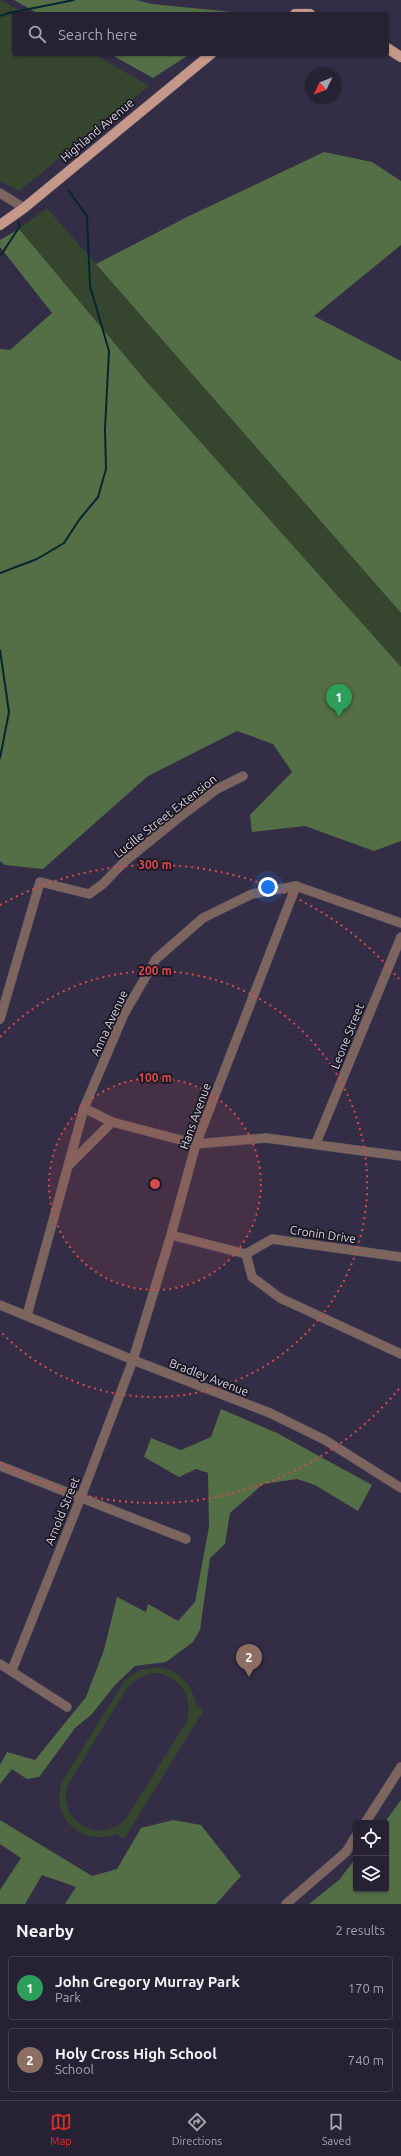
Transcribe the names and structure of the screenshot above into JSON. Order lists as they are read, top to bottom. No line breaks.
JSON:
{"streets":{"main road":["Highland Avenue"],"street":["Lucille Street Extension","Anna Avenue","Leone Street","Hans Avenue","Cronin Drive","Bradley Avenue","Arnold Street"]},"crossings":[["Anna Avenue","Hans Avenue"],["Anna Avenue","Bradley Avenue"],["Hans Avenue","Bradley Avenue"],["Hans Avenue","Arnold Street"],["Bradley Avenue","Arnold Street"]],"north":"bottom left","page":{"search":"Search here","pins":["1","2"],"heading":["Nearby","2 results"],"list":[{"mark":"1","name":"John Gregory Murray Park","note":"Park","value":"170 m"},{"mark":"2","name":"Holy Cross High School","note":"School","value":"740 m"}],"nav":["Map","Directions","Saved"]},"rings":["300 m","200 m","100 m"]}
